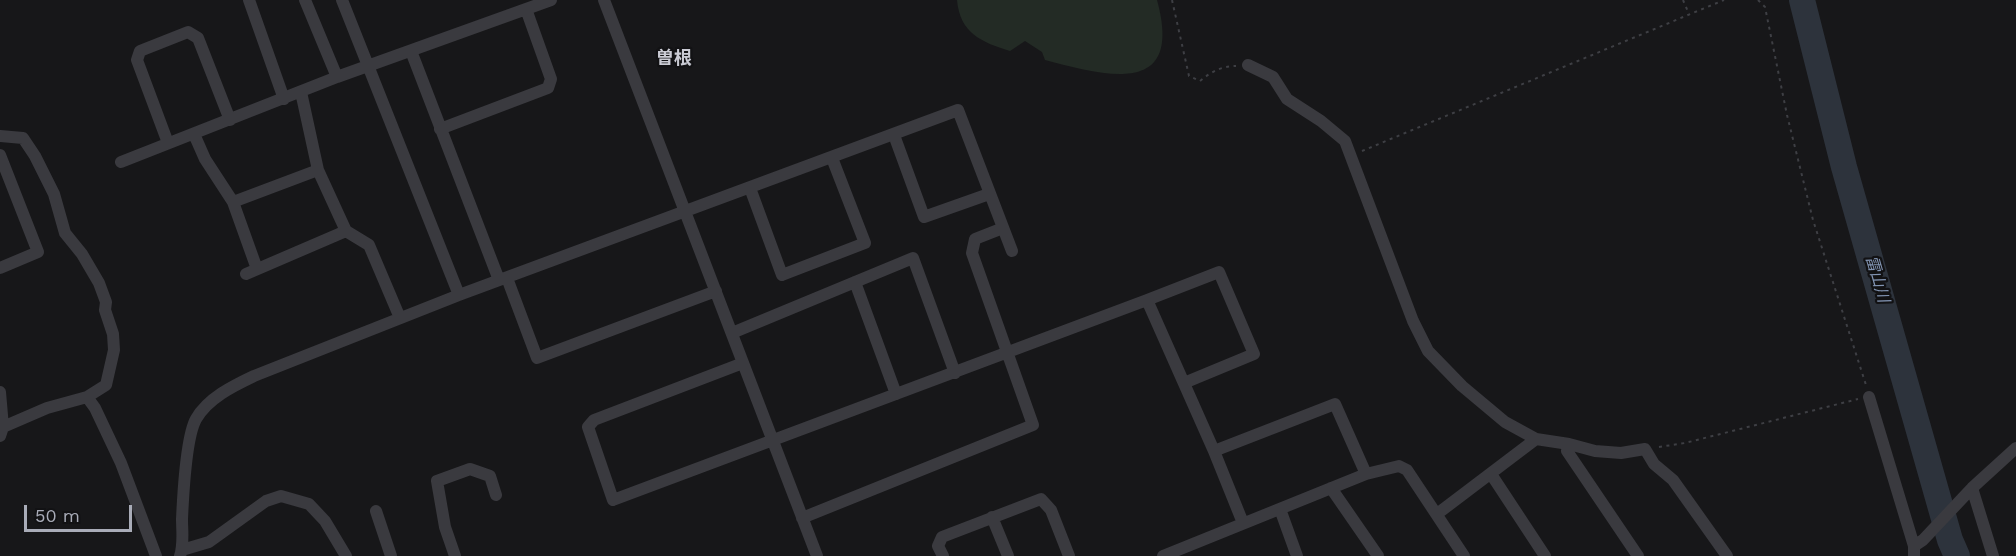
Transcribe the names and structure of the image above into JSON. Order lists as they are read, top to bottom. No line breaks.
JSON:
{"districts":["曽根"],"water":["雷山川"],"scale_bar":"50 m"}
